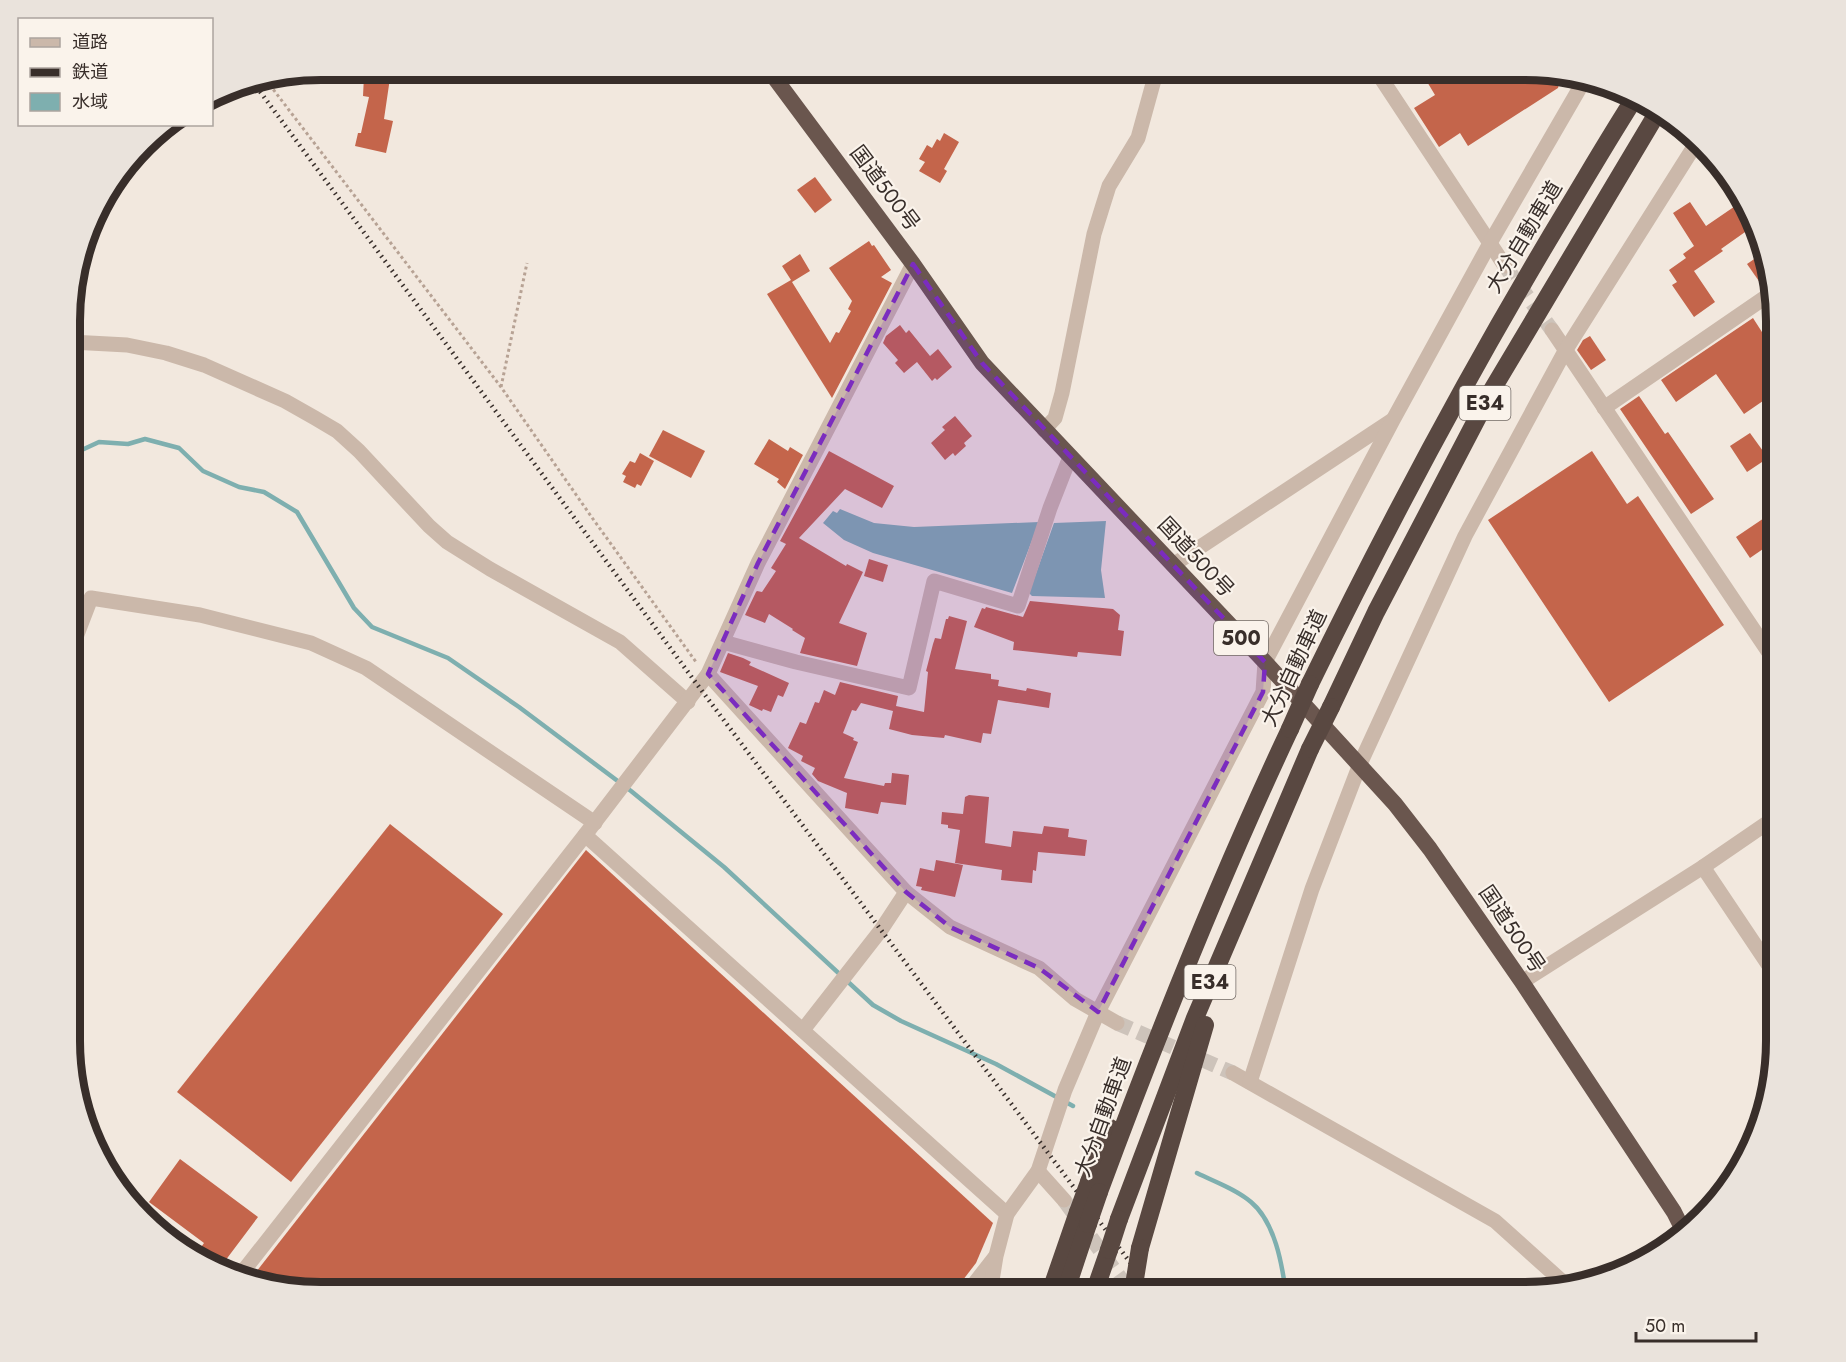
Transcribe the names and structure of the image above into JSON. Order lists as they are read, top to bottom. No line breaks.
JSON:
{"streets":{"highway":["国道500号","大分自動車道","E34","500"]},"legend":["道路","鉄道","水域"],"scale_bar":"50 m"}
